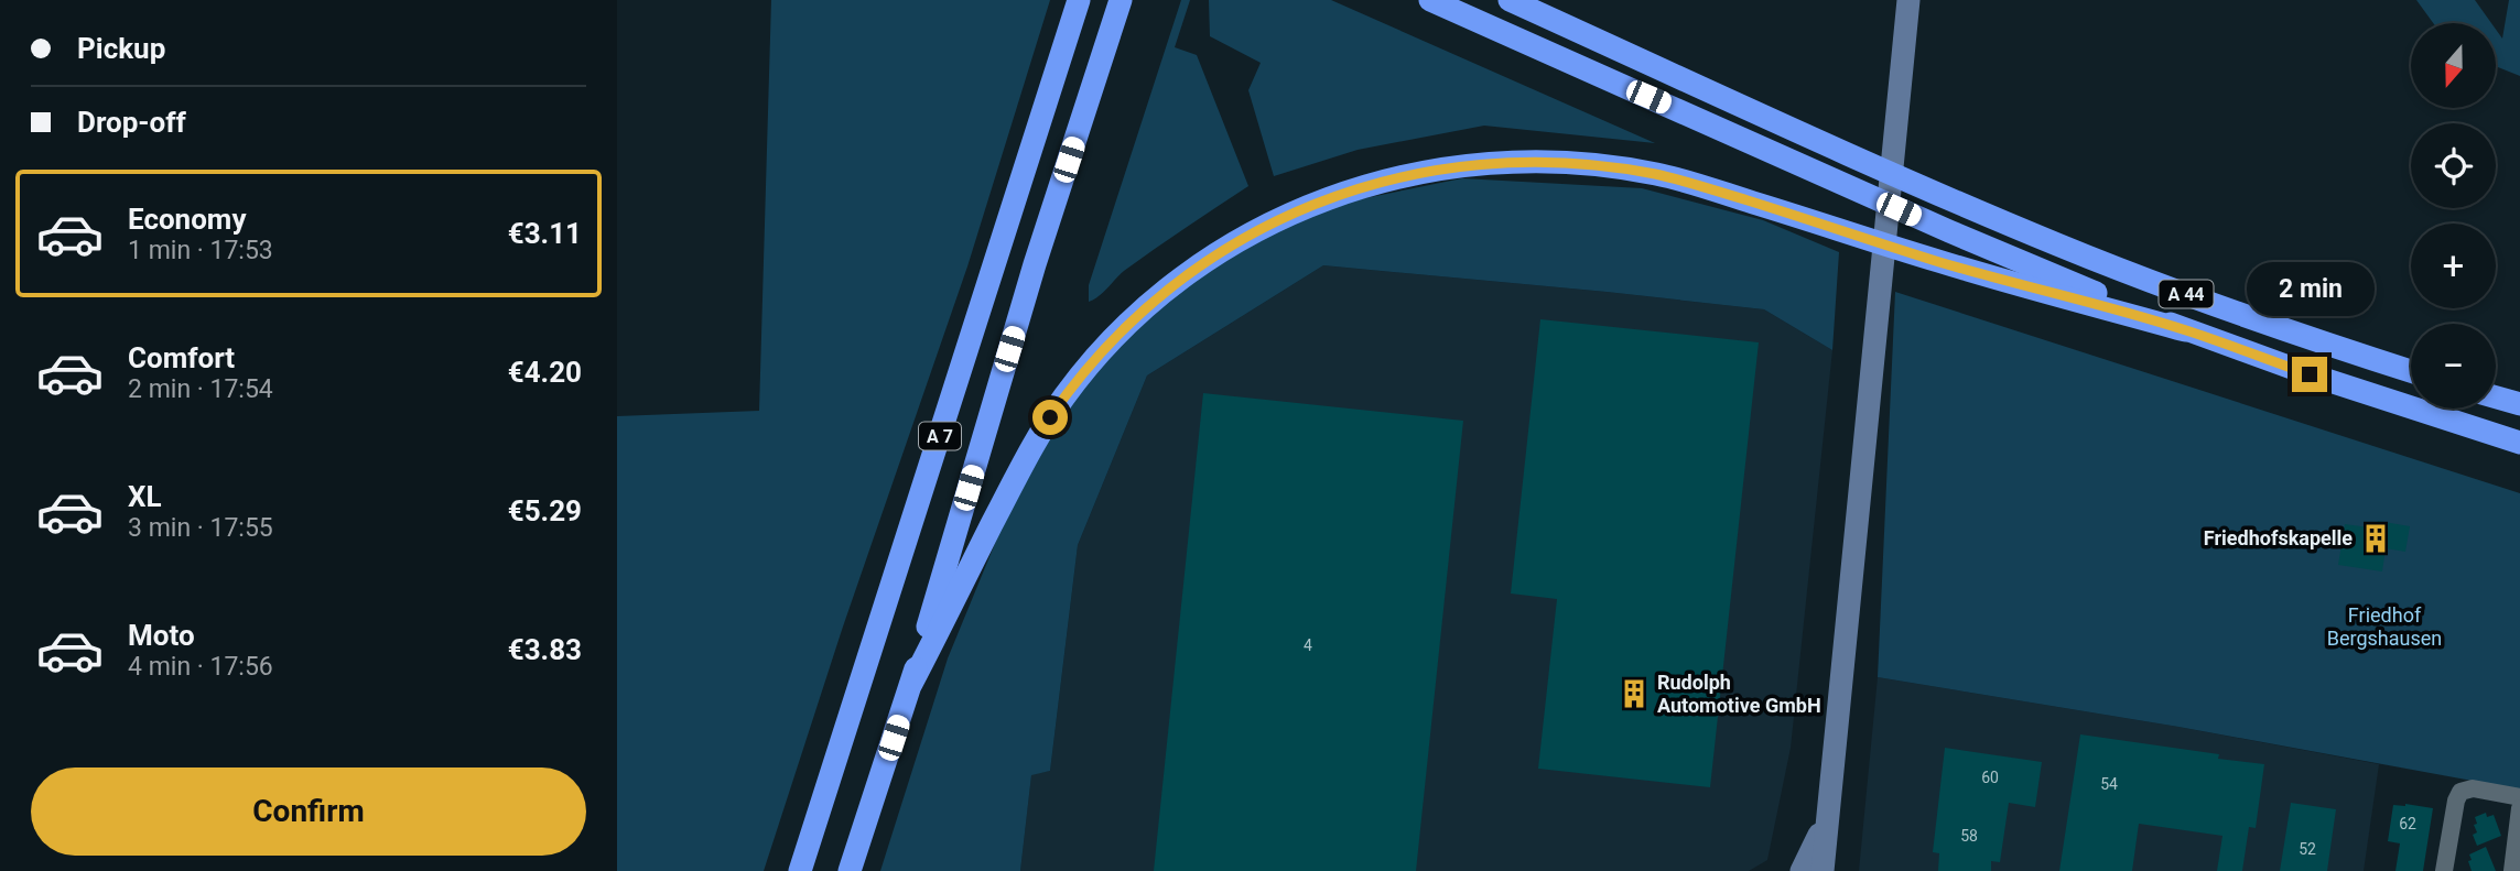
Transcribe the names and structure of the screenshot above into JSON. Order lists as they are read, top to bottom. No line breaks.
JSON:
{"streets":{"highway":["A 44","A 7"]},"parks":["Friedhof Bergshausen"],"places":{"building":["Friedhofskapelle","Rudolph Automotive GmbH"]},"house_numbers":["4","60","54","62","58","52"],"north":"bottom","page":{"banner":["Pickup","Drop-off"],"map_buttons":["+","−"],"list":[{"name":"Economy","note":"1 min · 17:53","value":"€3.11"},{"name":"Comfort","note":"2 min · 17:54","value":"€4.20"},{"name":"XL","note":"3 min · 17:55","value":"€5.29"},{"name":"Moto","note":"4 min · 17:56","value":"€3.83"}],"bubble":"2 min","buttons":"Confirm"}}
